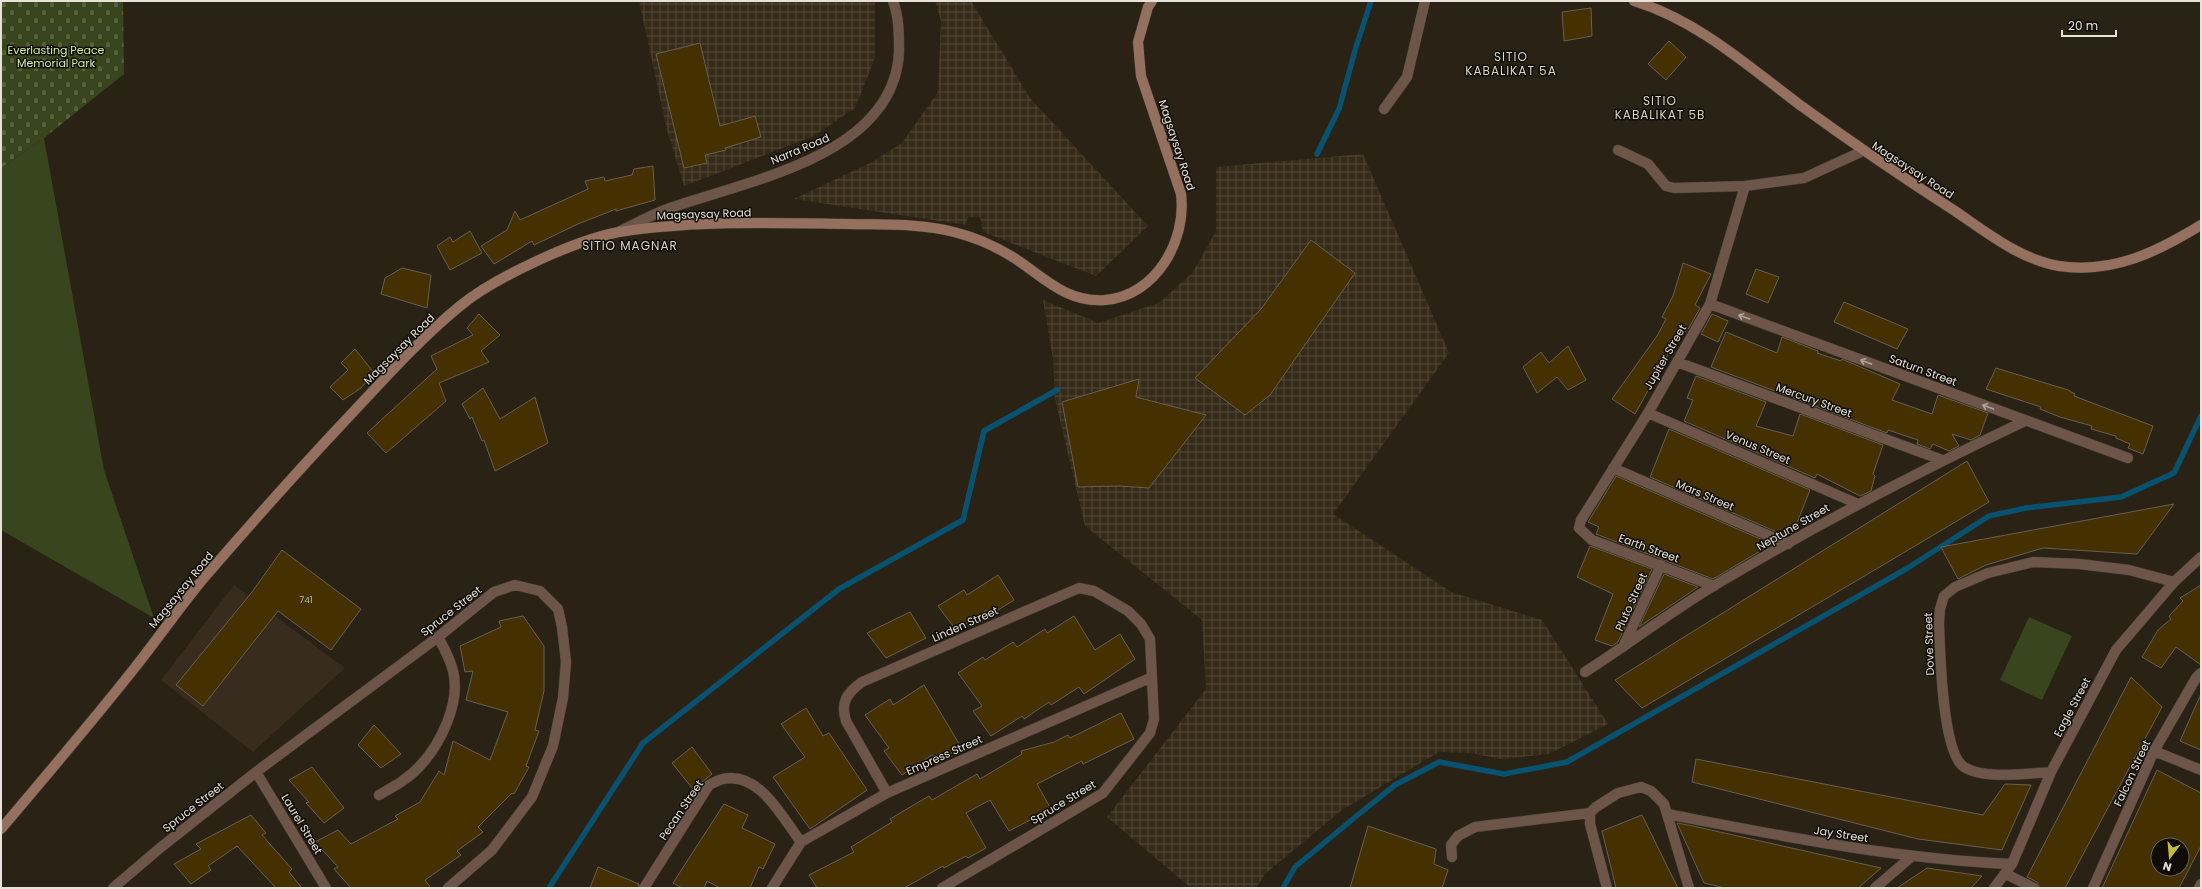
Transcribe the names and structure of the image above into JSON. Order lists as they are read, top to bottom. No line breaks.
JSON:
{"streets":{"main road":["Magsaysay Road"],"street":["Narra Road","Jupiter Street","Saturn Street","Mercury Street","Venus Street","Mars Street","Neptune Street","Earth Street","Pluto Street","Spruce Street","Linden Street","Dove Street","Eagle Street","Empress Street","Falcon Street","Pecan Street","Laurel Street","Jay Street"]},"crossings":[["Magsaysay Road","Narra Road"],["Jupiter Street","Saturn Street"],["Jupiter Street","Mercury Street"],["Jupiter Street","Venus Street"],["Jupiter Street","Mars Street"],["Jupiter Street","Earth Street"],["Saturn Street","Neptune Street"],["Mercury Street","Neptune Street"],["Venus Street","Neptune Street"],["Mars Street","Neptune Street"],["Neptune Street","Earth Street"],["Neptune Street","Pluto Street"],["Earth Street","Pluto Street"],["Spruce Street","Linden Street"],["Spruce Street","Empress Street"],["Spruce Street","Laurel Street"],["Linden Street","Empress Street"],["Dove Street","Eagle Street"],["Eagle Street","Jay Street"],["Empress Street","Pecan Street"]],"one_way":["Saturn Street"],"districts":["SITIO KABALIKAT 5A","SITIO KABALIKAT 5B","SITIO MAGNAR"],"parks":["Everlasting Peace Memorial Park"],"house_numbers":["741"],"scale_bar":"20 m","north":"bottom"}
